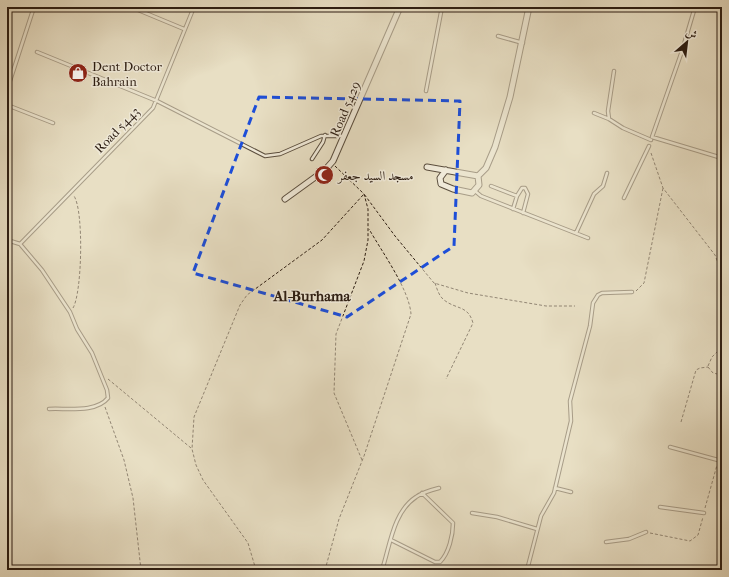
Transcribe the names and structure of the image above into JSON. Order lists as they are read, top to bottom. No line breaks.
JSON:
{"streets":{"street":["Road 5429"],"lane":["Road 5443"]},"districts":["Al-Burhama"],"places":{"shop":["Dent Doctor Bahrain"],"mosque":["مسجد السيد جعفر"]},"north":"top right"}
